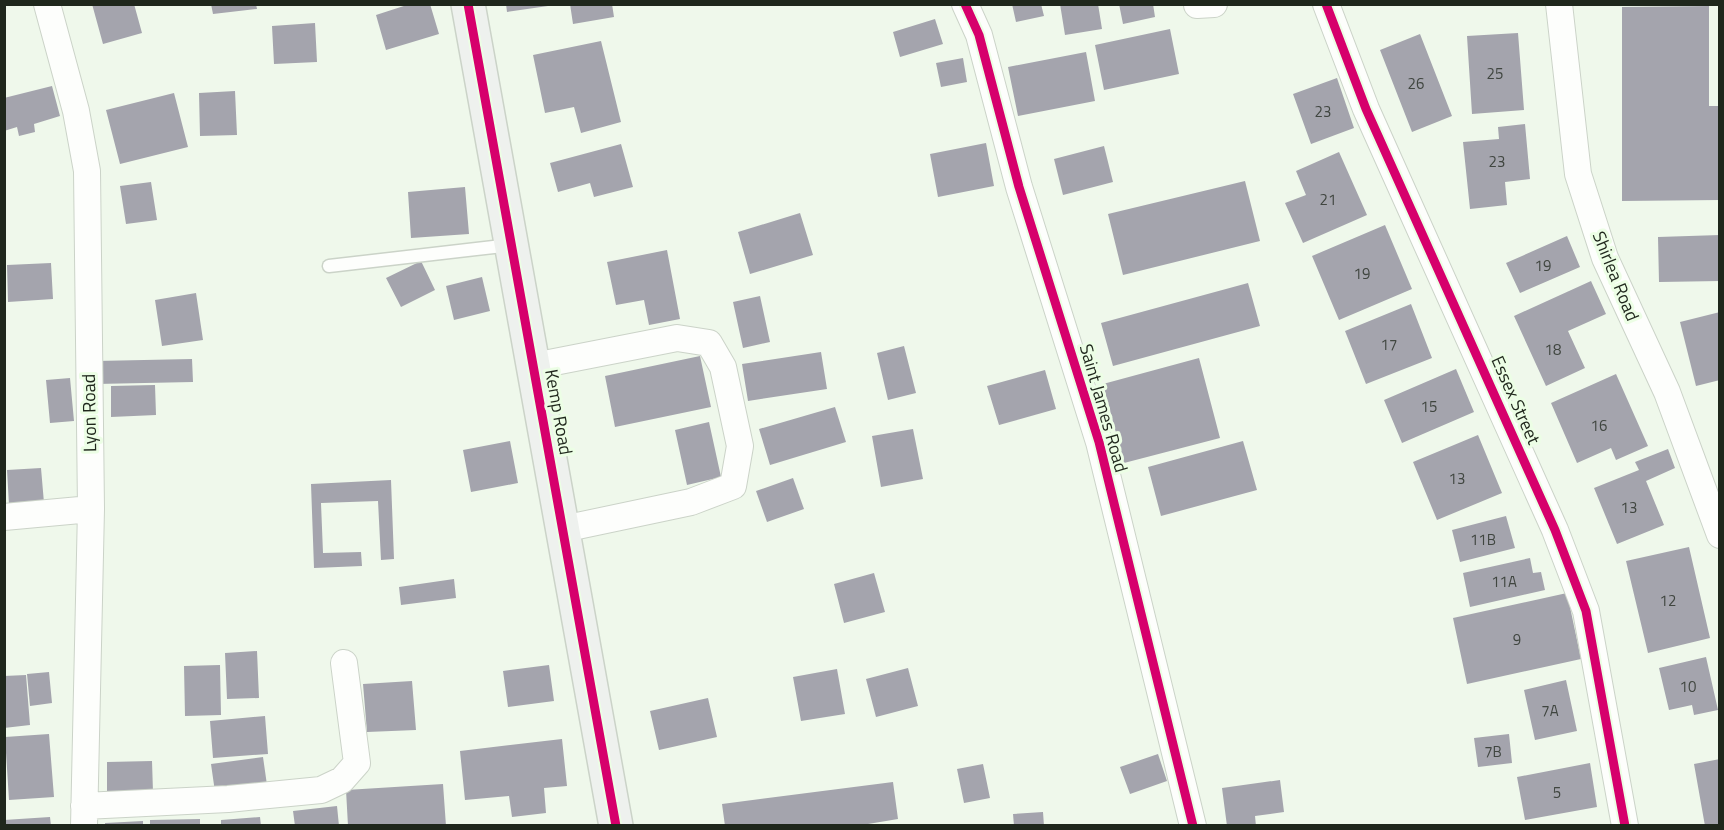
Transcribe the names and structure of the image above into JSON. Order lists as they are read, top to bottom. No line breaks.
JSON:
{"streets":{"street":["Shirlea Road","Essex Street","Saint James Road","Kemp Road","Lyon Road"]},"house_numbers":["25","26","23","23","21","19","19","17","18","15","16","13","13","11B","11A","12","9","10","7A","7B","5"]}
